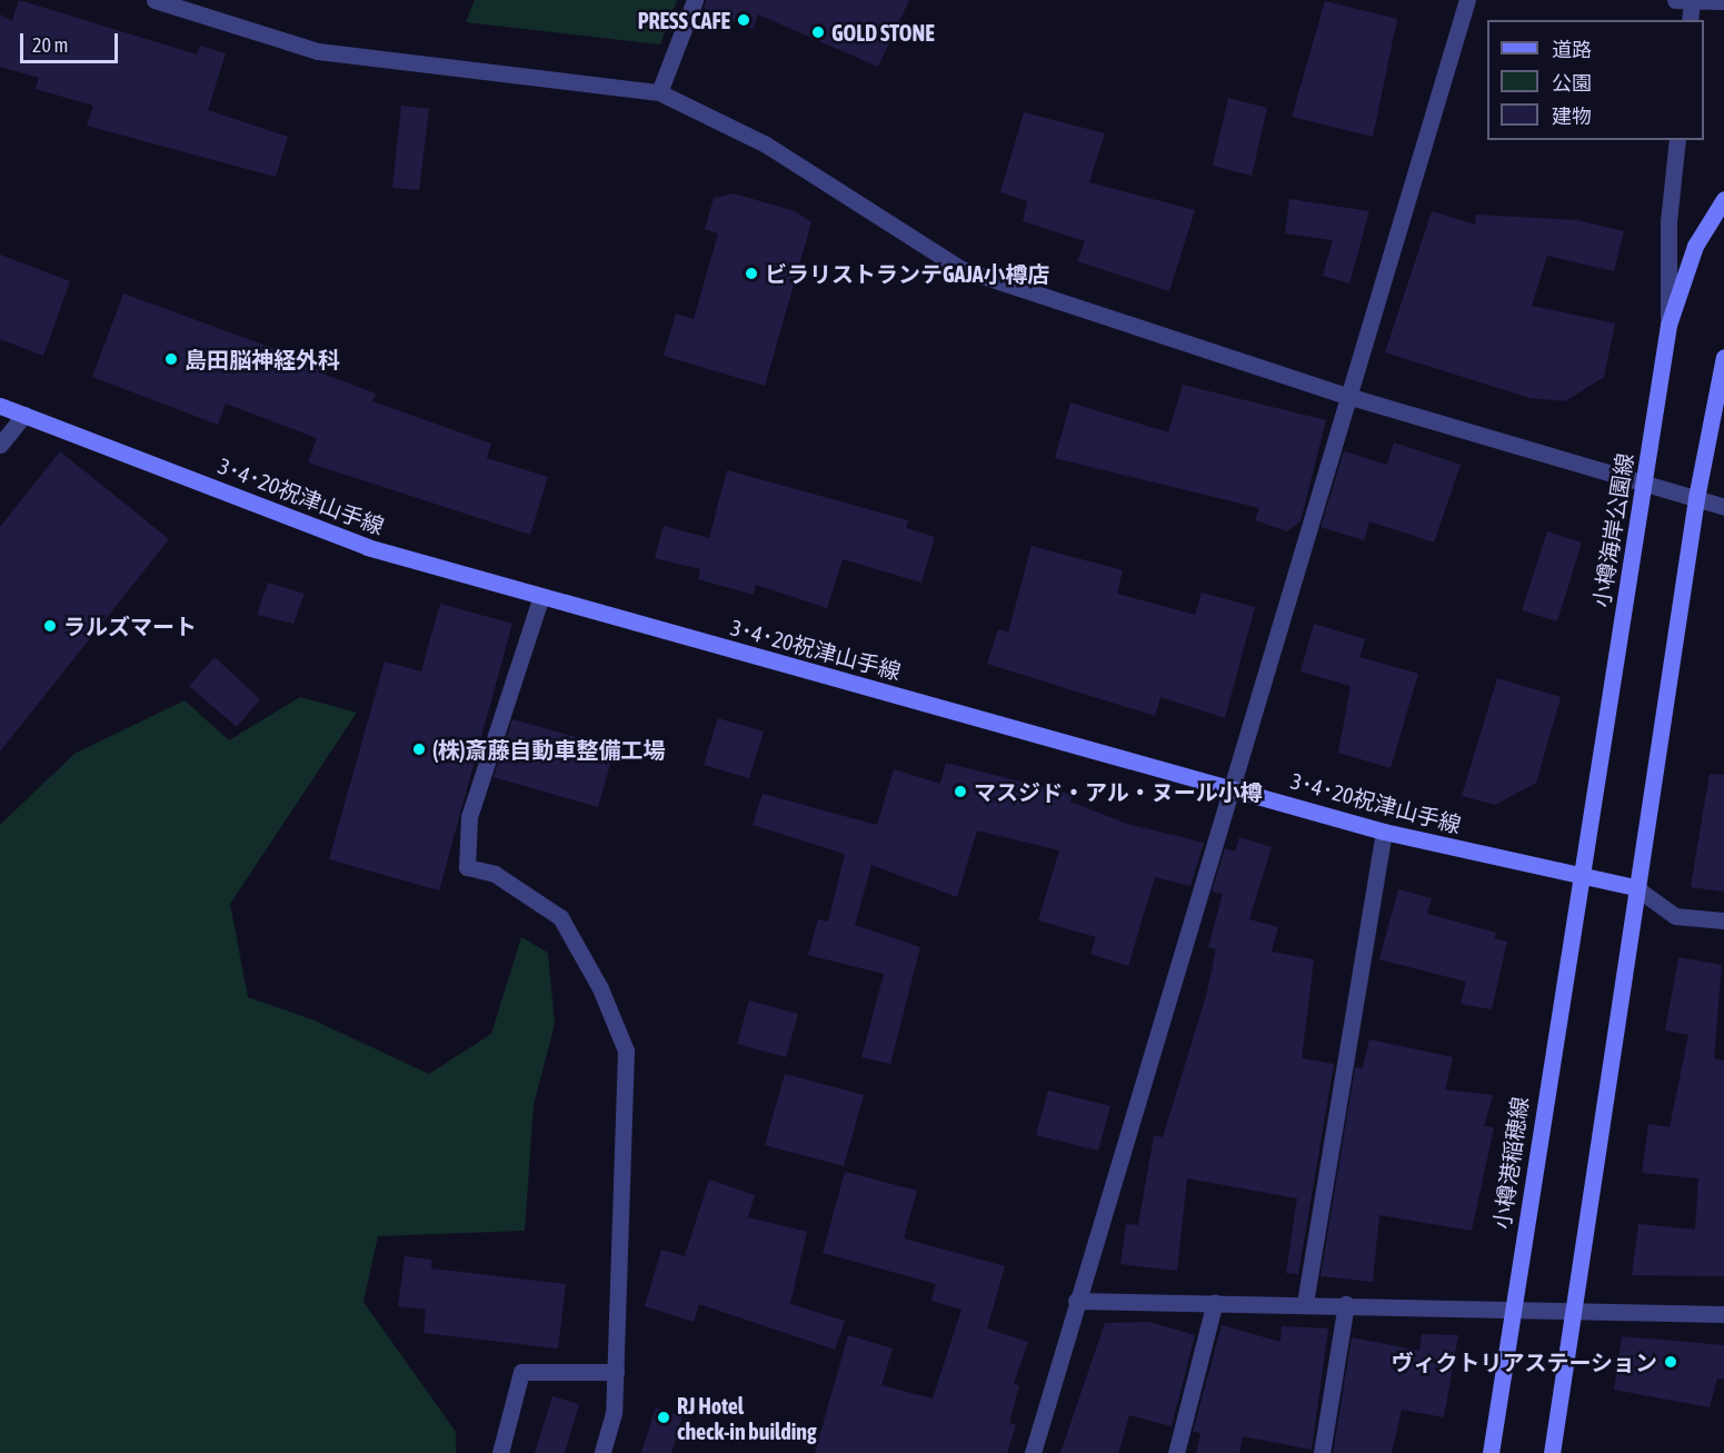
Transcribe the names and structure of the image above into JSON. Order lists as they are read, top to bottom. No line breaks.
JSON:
{"streets":{"main road":["3･4･20祝津山手線","小樽海岸公園線","小樽港稲穂線"]},"crossings":[["3･4･20祝津山手線","小樽海岸公園線"],["3･4･20祝津山手線","小樽港稲穂線"],["小樽海岸公園線","小樽港稲穂線"]],"places":["PRESS CAFE","GOLD STONE","ビラリストランテGAJA小樽店","島田脳神経外科","ラルズマート","(株)斎藤自動車整備工場","マスジド・アル・ヌール小樽","ヴィクトリアステーション","RJ Hotel check-in building"],"legend":["道路","公園","建物"],"scale_bar":"20 m"}
